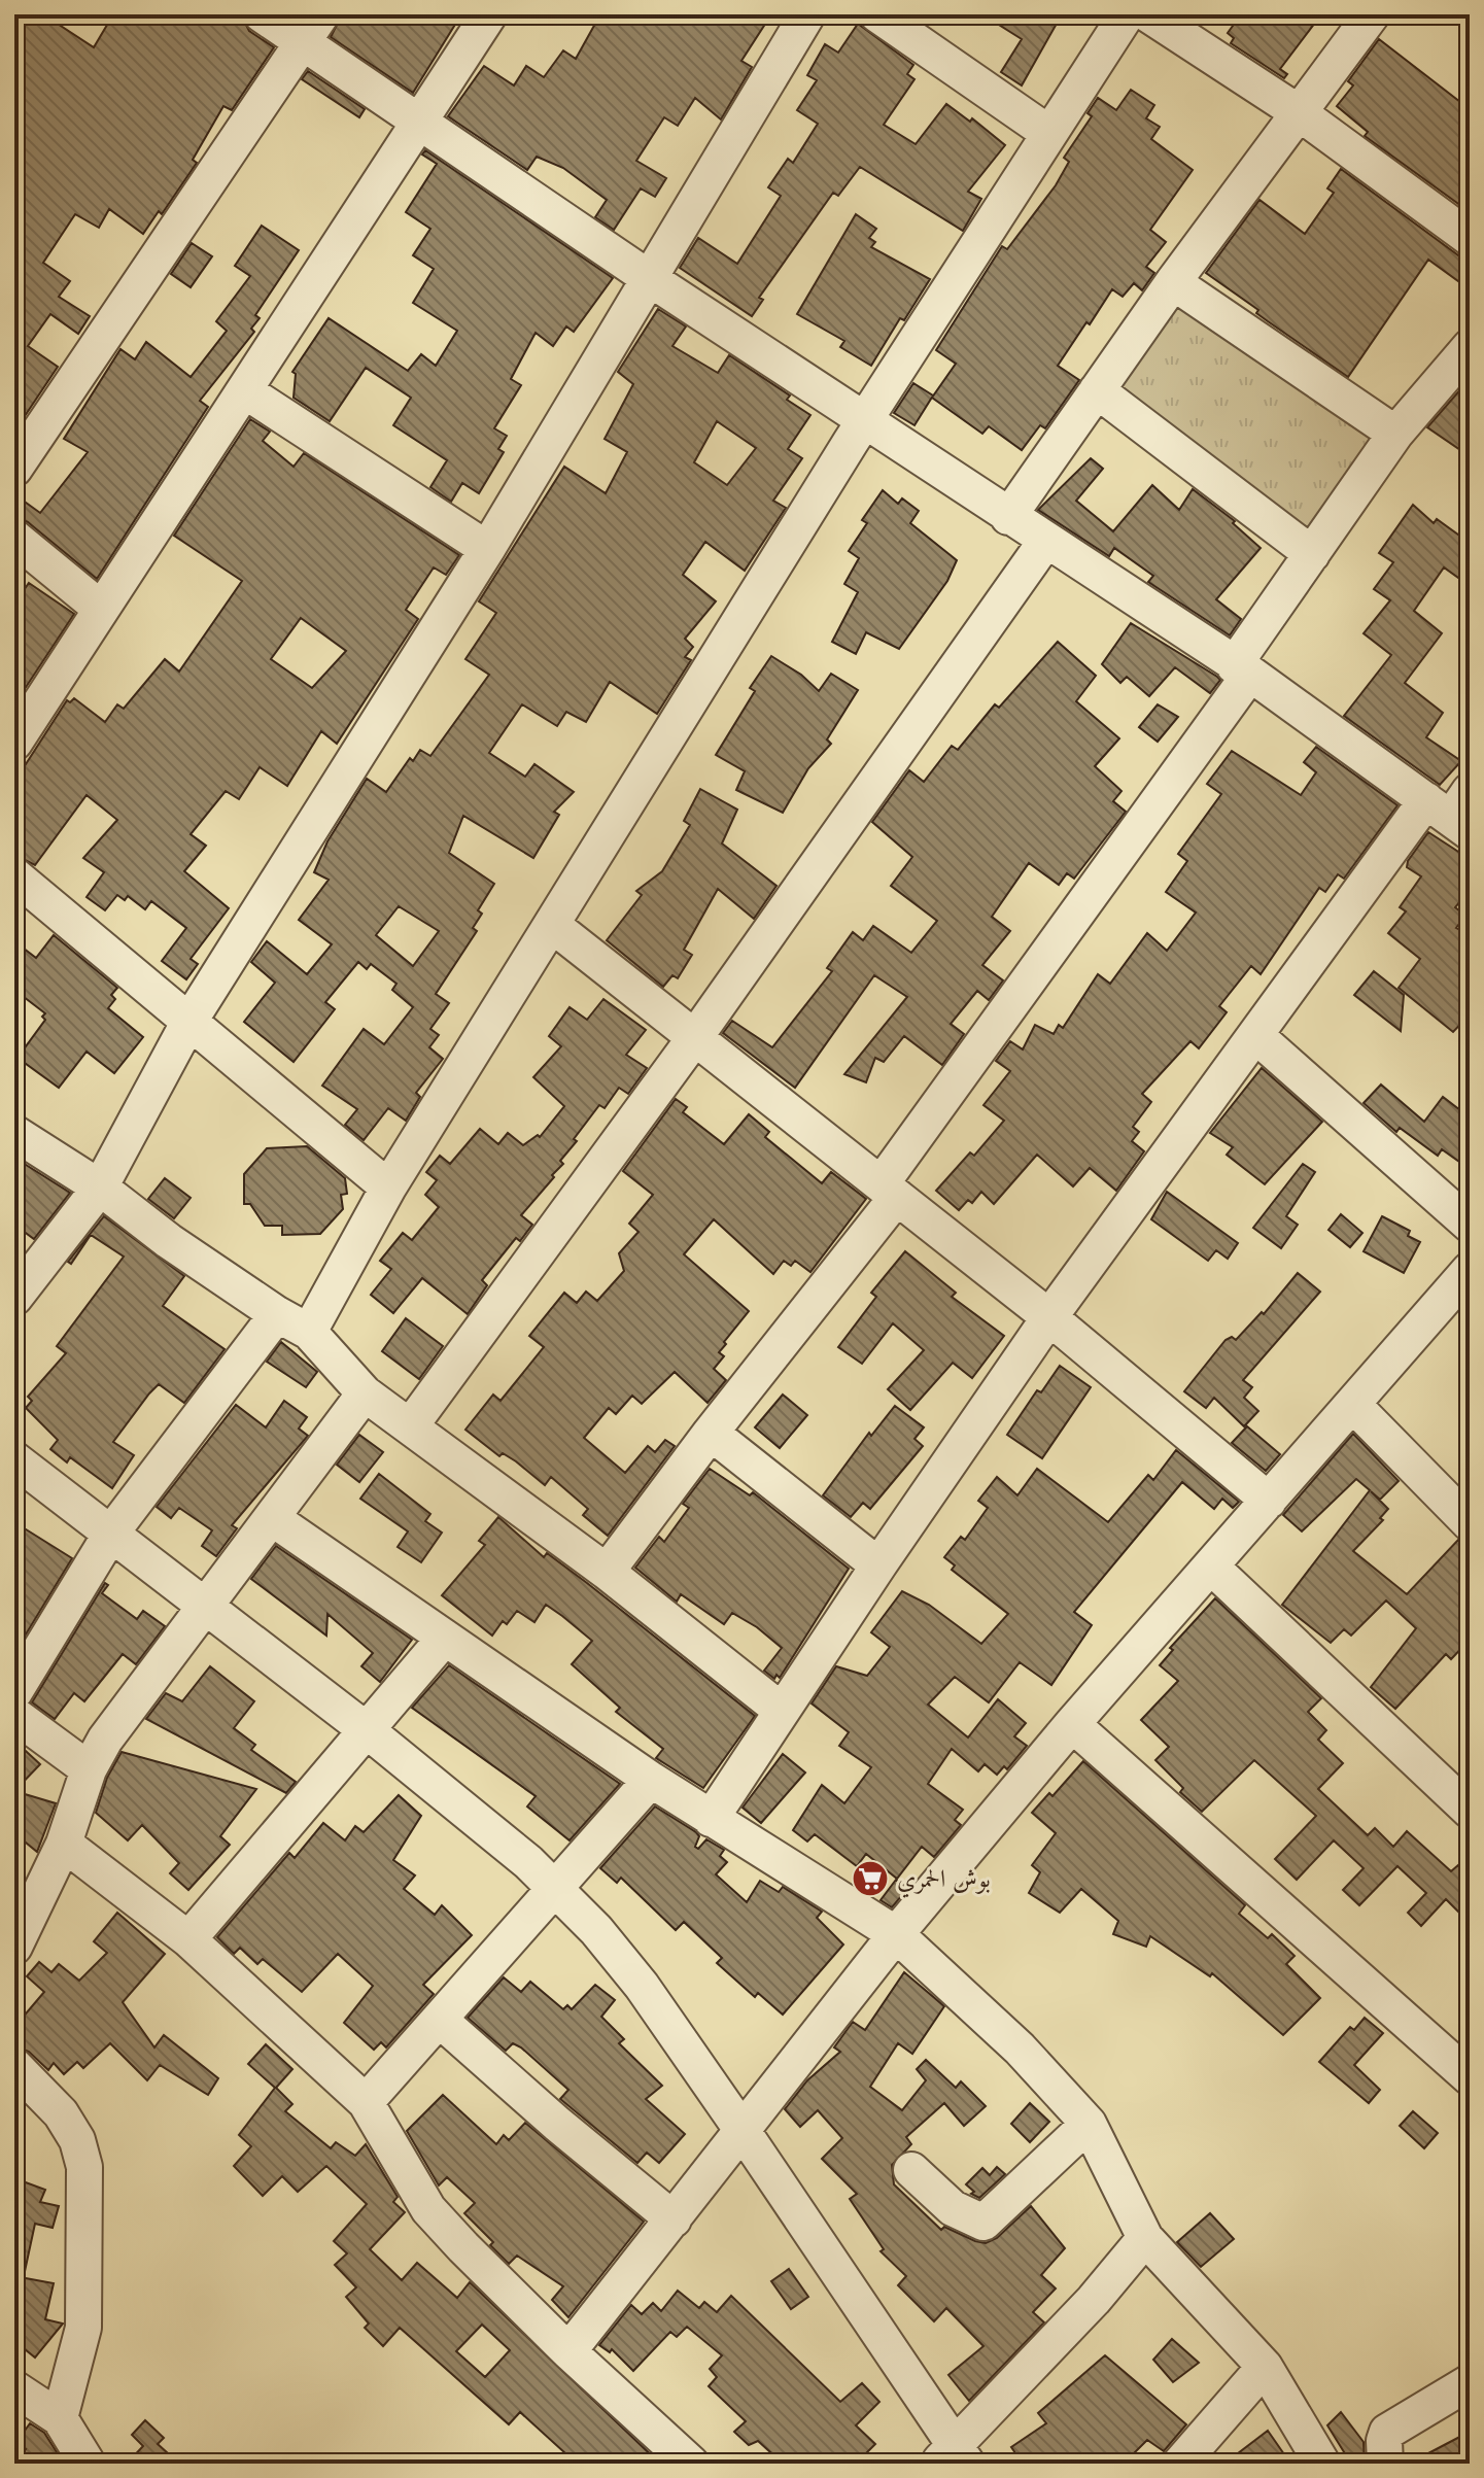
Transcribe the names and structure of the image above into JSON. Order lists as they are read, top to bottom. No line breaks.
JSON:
{"places":{"supermarket":["بوش الحمري"]}}
